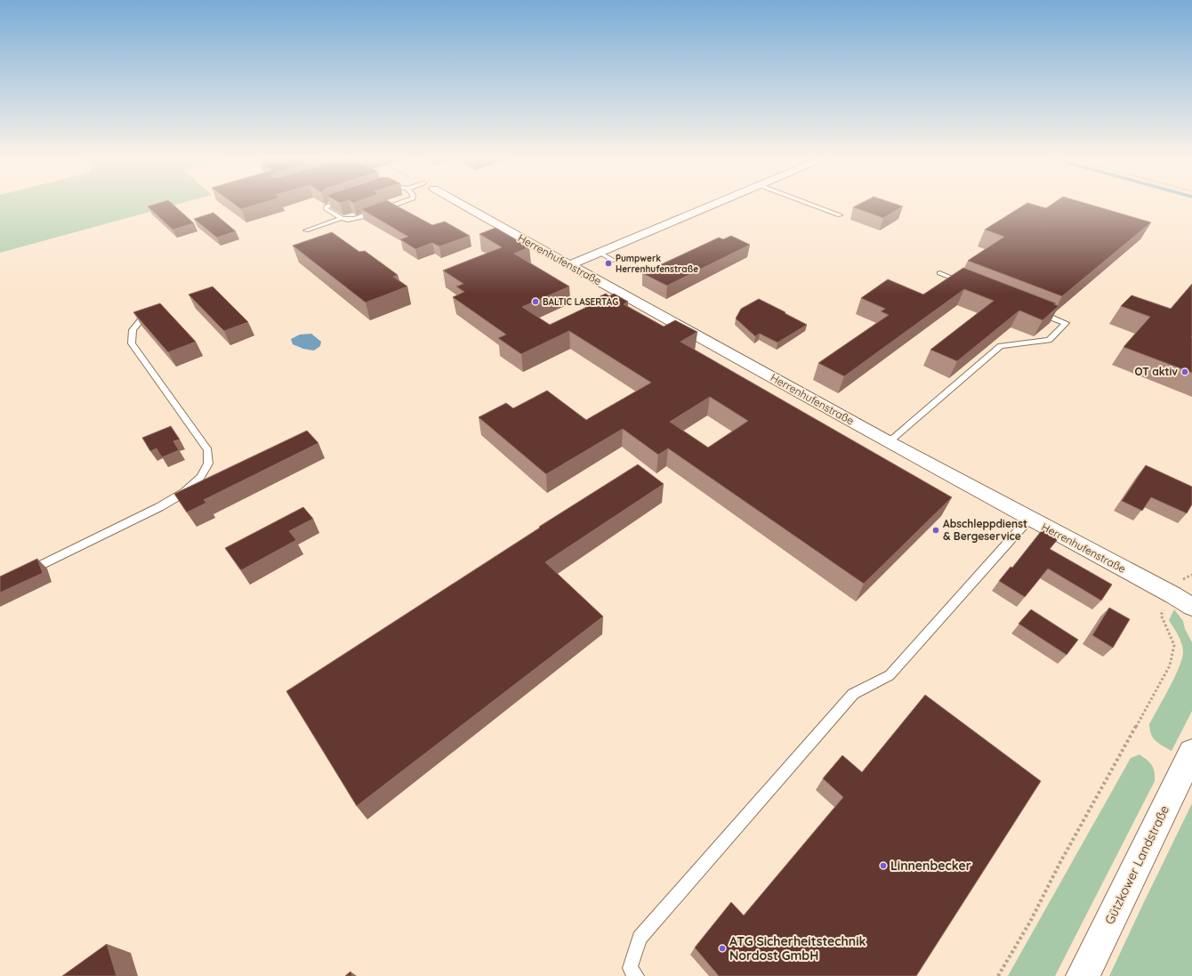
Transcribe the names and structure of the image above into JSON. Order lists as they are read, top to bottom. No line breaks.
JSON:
{"streets":{"main road":["Gützkower Landstraße"],"street":["Herrenhufenstraße"]},"places":["Pumpwerk Herrenhufenstraße","BALTIC LASERTAG","OT aktiv","Abschleppdienst & Bergeservice","Linnenbecker","ATG Sicherheitstechnik Nordost GmbH"]}
